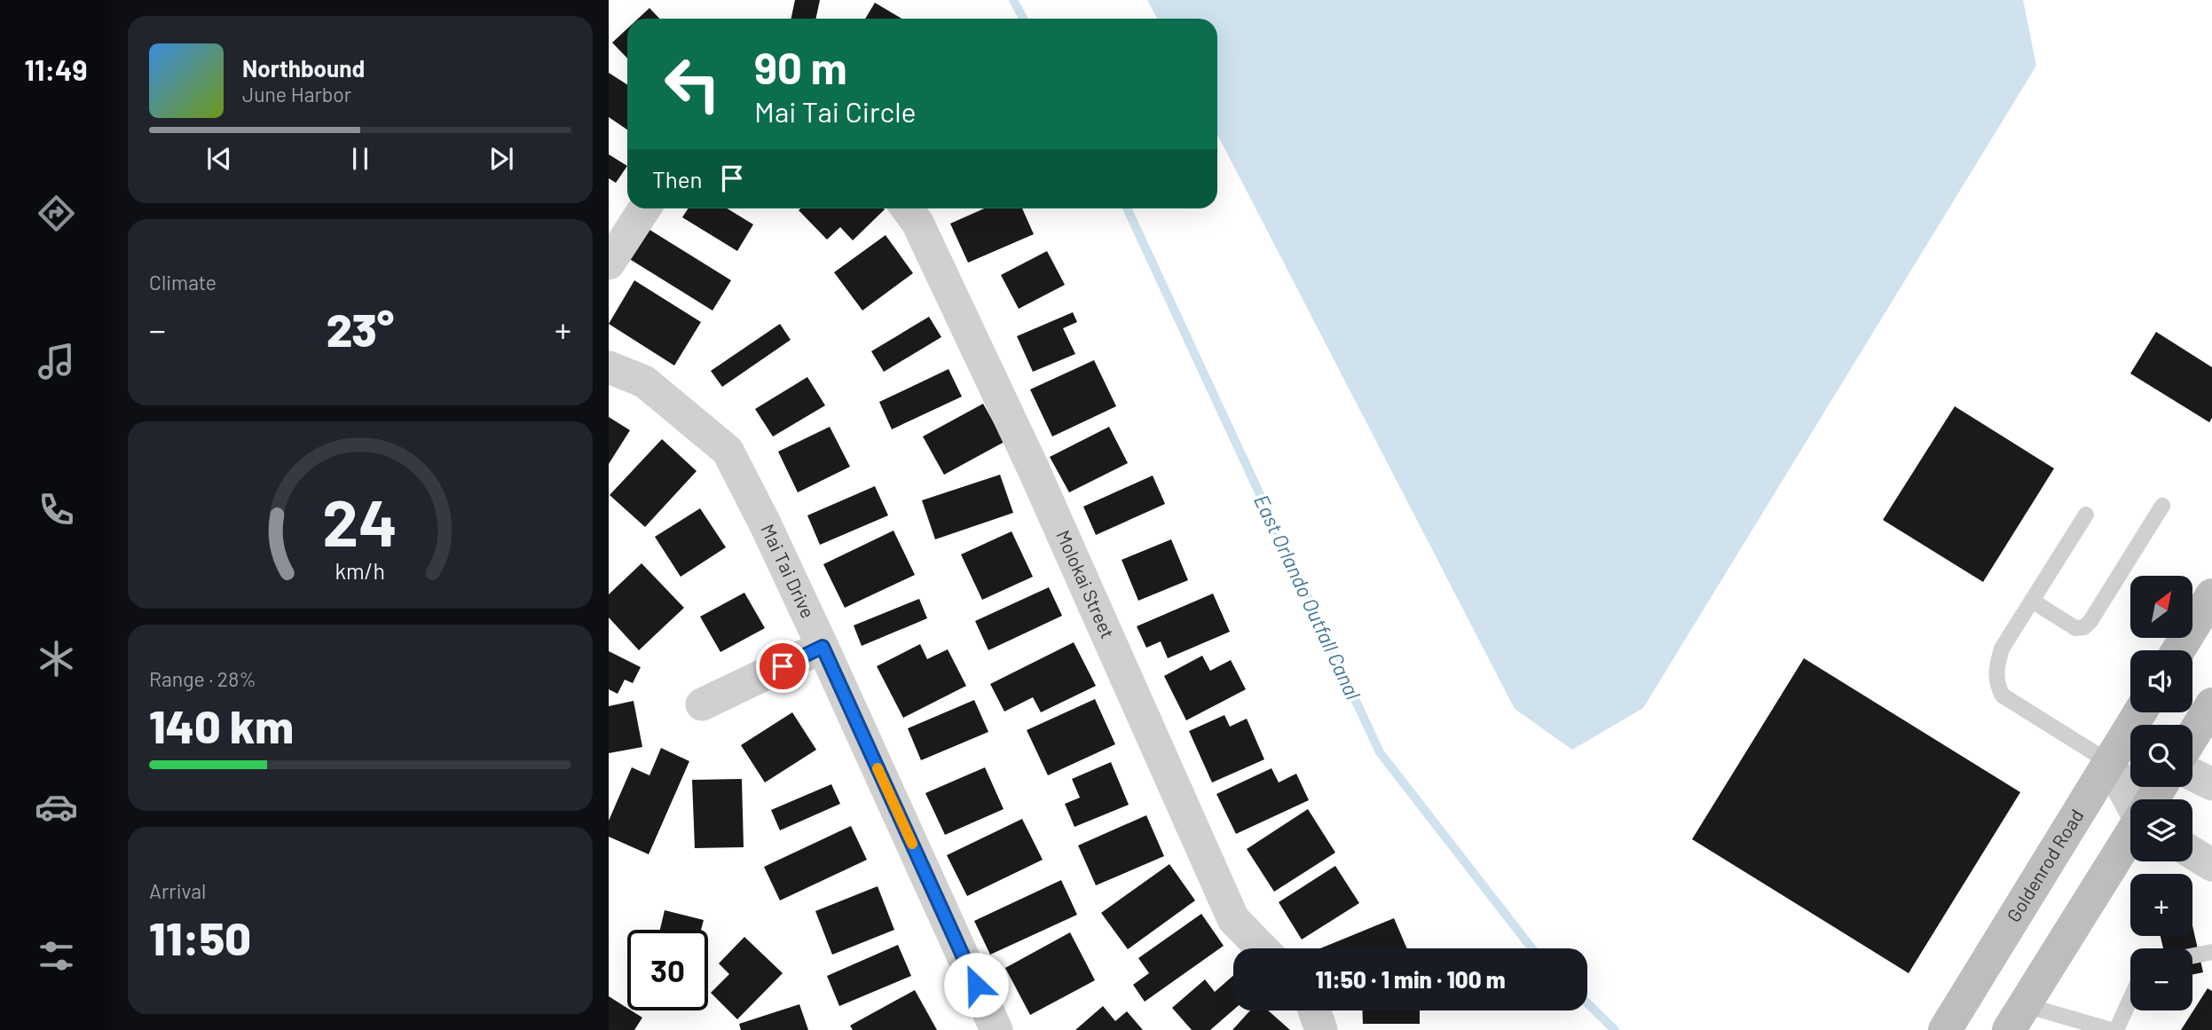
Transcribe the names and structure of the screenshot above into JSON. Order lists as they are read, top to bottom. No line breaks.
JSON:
{"streets":{"main road":["Goldenrod Road"],"street":["Mai Tai Drive","Molokai Street"]},"water":["East Orlando Outfall Canal"],"north":"top right","page":{"tabs":"11:49","turn":["90 m","Mai Tai Circle"],"song":["Northbound","June Harbor"],"then":"Then","tile":["Climate",["Range · 28%","140 km"],["Arrival","11:50"]],"heat":["−","23°","+"],"map_buttons":["+","−"],"limit":"30","trip":"11:50 · 1 min · 100 m","gauge":["24","km/h"]}}
